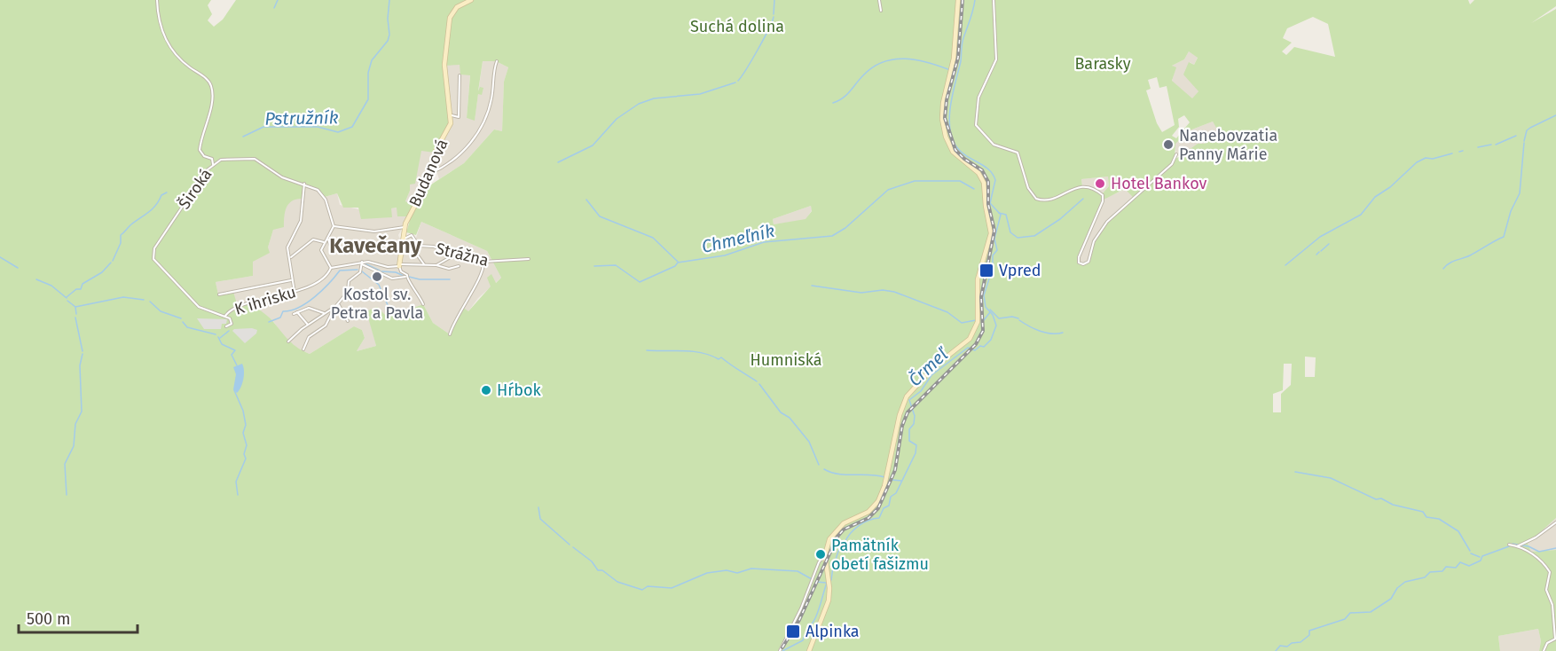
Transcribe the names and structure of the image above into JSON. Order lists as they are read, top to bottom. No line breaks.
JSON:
{"streets":{"main road":["Budanová"],"street":["Široká","Strážna","K ihrisku"]},"crossings":[["Budanová","Strážna"],["Široká","K ihrisku"]],"districts":["Kavečany"],"water":["Pstružník","Chmeľník","Črmeľ"],"parks":["Suchá dolina","Barasky","Humniská"],"places":{"other":["Nanebovzatia Panny Márie","Hotel Bankov","Kostol sv. Petra a Pavla","Hŕbok","Pamätník obetí fašizmu"],"transit":["Vpred","Alpinka"]},"scale_bar":"500 m"}
